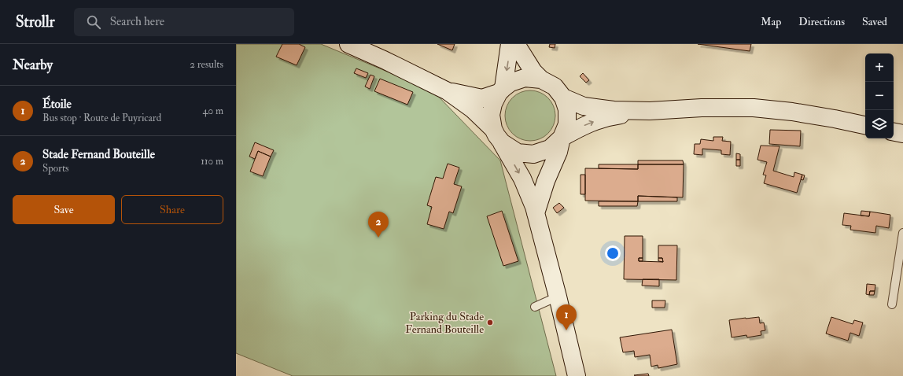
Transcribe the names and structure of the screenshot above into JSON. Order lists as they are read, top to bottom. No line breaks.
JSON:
{"places":["Parking du Stade Fernand Bouteille"],"page":{"header":"Strollr","search":"Search here","nav":["Map","Directions","Saved"],"heading":["Nearby","2 results"],"map_buttons":["+","−"],"list":[{"mark":"1","name":"Étoile","note":"Bus stop · Route de Puyricard","value":"40 m"},{"mark":"2","name":"Stade Fernand Bouteille","note":"Sports","value":"110 m"}],"buttons":["Save","Share"],"pins":["2","1"]}}
